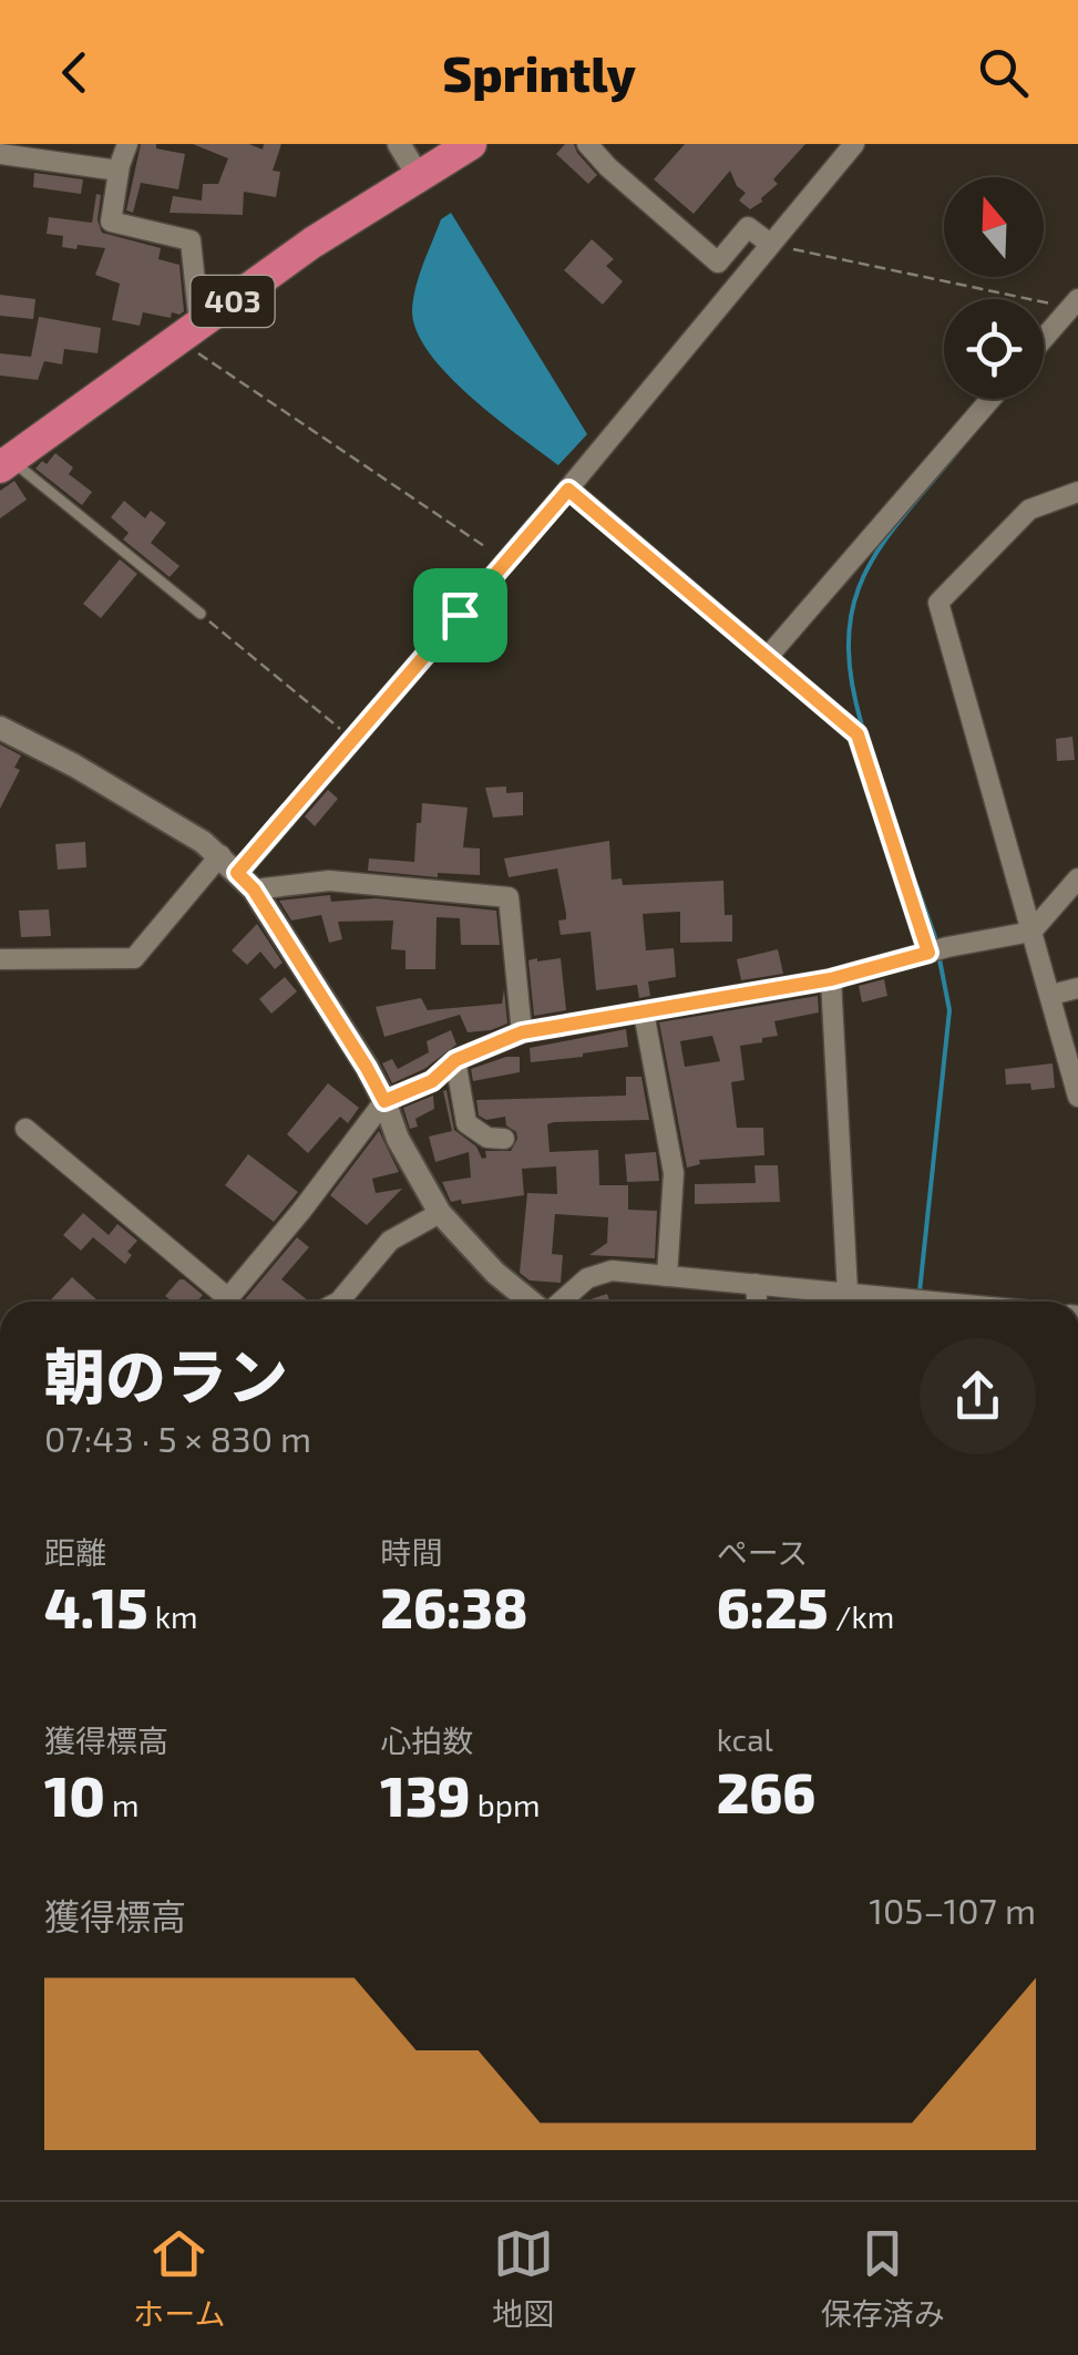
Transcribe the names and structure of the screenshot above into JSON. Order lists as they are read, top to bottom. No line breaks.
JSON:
{"streets":{"highway":["403"]},"north":"top","page":{"header":"Sprintly","heading":["朝のラン","07:43 · 5 × 830 m"],"stats":[["距離","4.15 km"],["時間","26:38"],["ペース","6:25 /km"],["獲得標高","10 m"],["心拍数","139 bpm"],["kcal","266"]],"chart":["獲得標高","105–107 m"],"tabs":["ホーム","地図","保存済み"]}}
